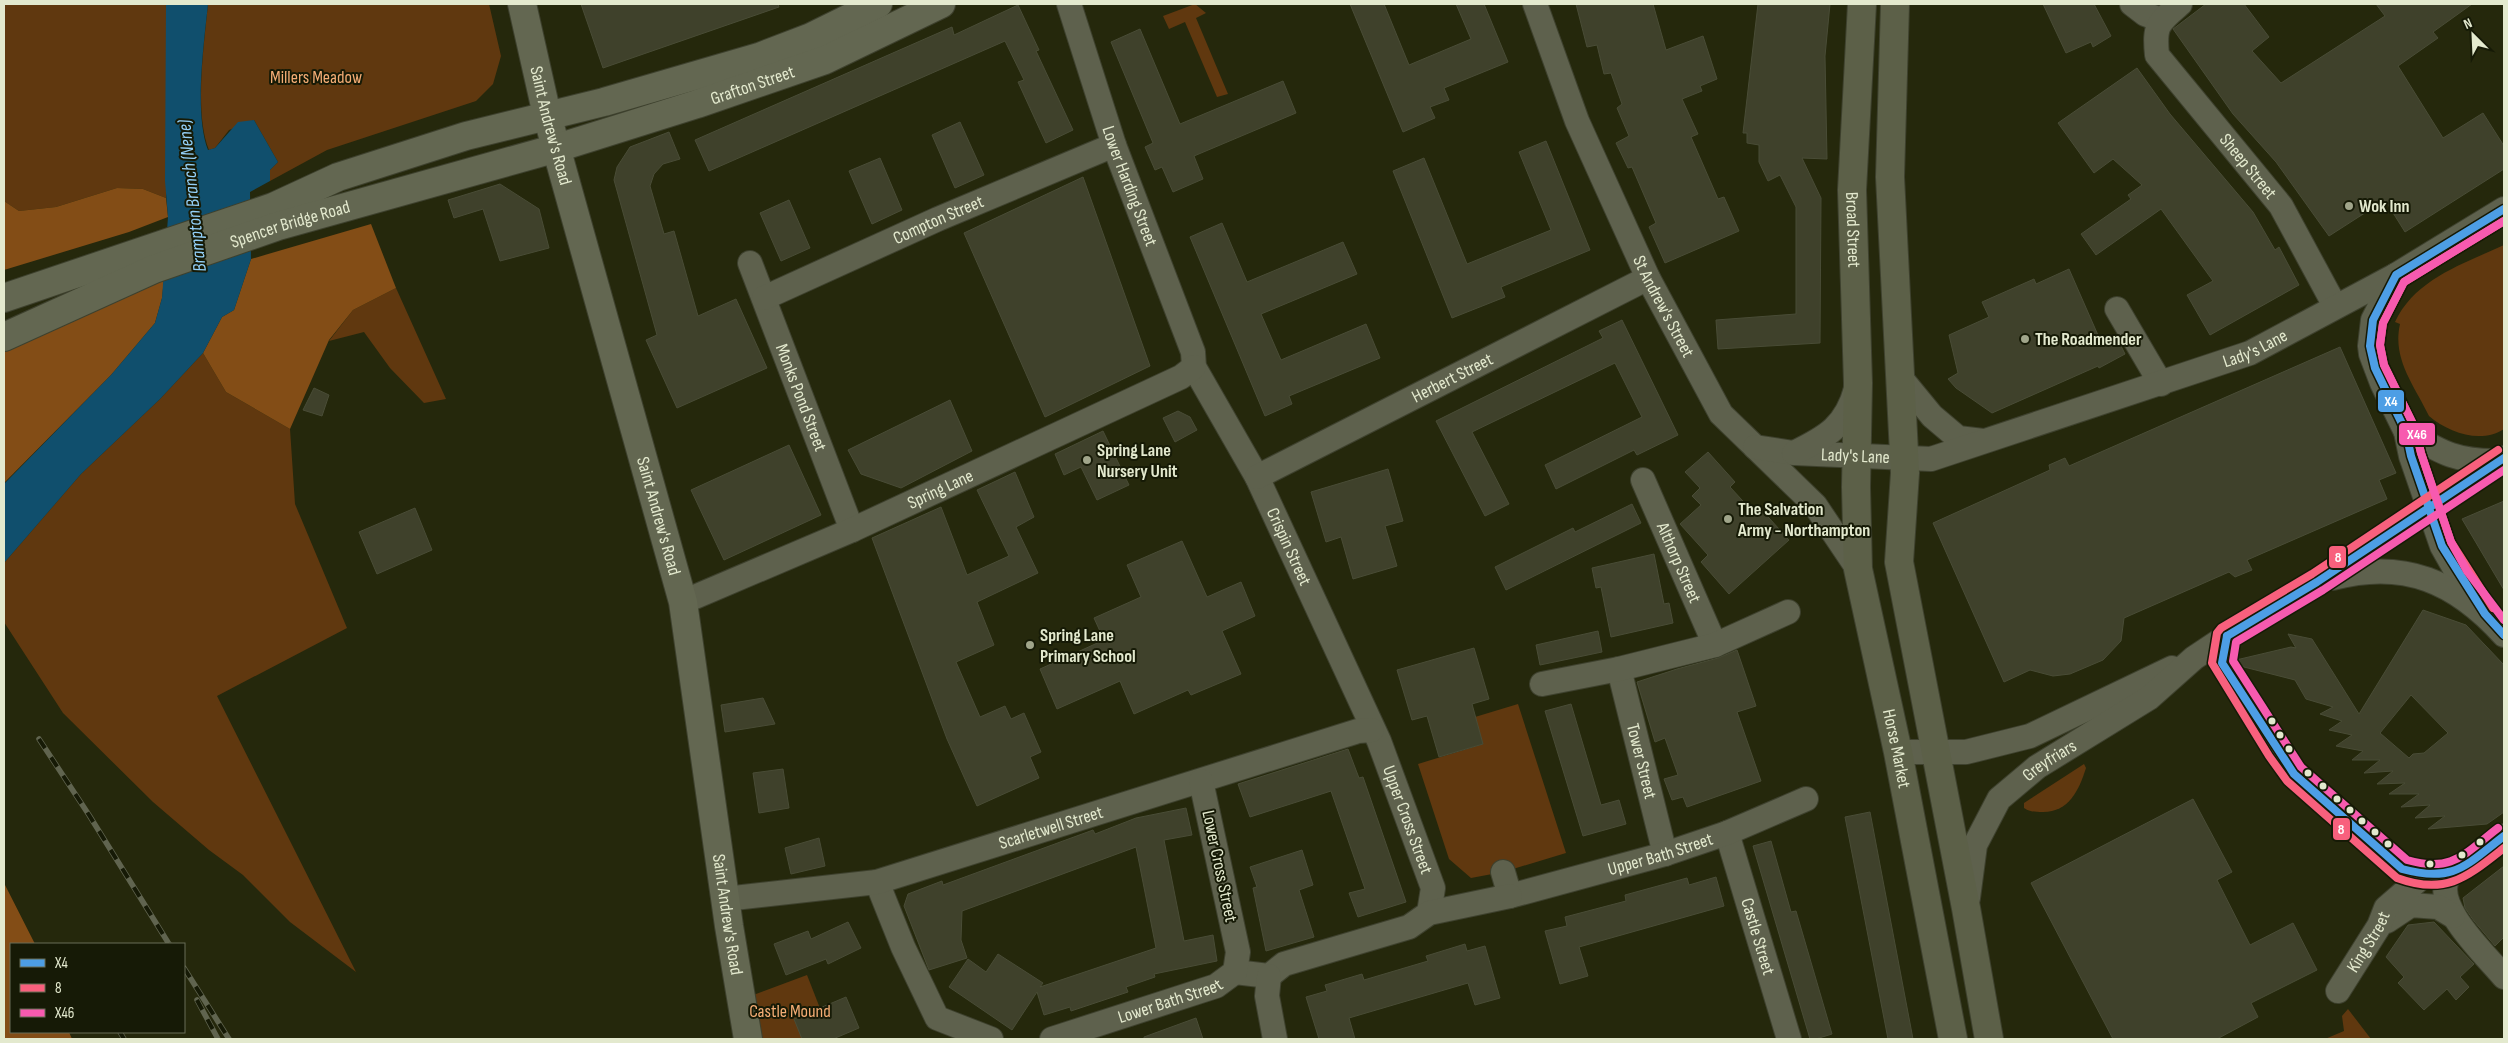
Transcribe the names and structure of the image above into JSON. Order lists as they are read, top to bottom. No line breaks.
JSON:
{"streets":{"highway":["Broad Street","Horse Market"],"main road":["Grafton Street","Saint Andrew's Road","Spencer Bridge Road"],"street":["Sheep Street","Lower Harding Street","Compton Street","St Andrew's Street","Lady's Lane","Herbert Street","Monks Pond Street","Spring Lane","Crispin Street","Althorp Street","Greyfriars","Tower Street","Upper Cross Street","Scarletwell Street","Upper Bath Street","Lower Cross Street","Castle Street","King Street","Lower Bath Street"]},"crossings":[["Grafton Street","Saint Andrew's Road"],["Grafton Street","Spencer Bridge Road"],["Saint Andrew's Road","Spencer Bridge Road"],["Saint Andrew's Road","Spring Lane"],["Saint Andrew's Road","Scarletwell Street"],["Sheep Street","Lady's Lane"],["Lower Harding Street","Compton Street"],["Lower Harding Street","Spring Lane"],["Lower Harding Street","Crispin Street"],["Compton Street","Monks Pond Street"],["Broad Street","Lady's Lane"],["Broad Street","Horse Market"],["St Andrew's Street","Lady's Lane"],["St Andrew's Street","Herbert Street"],["St Andrew's Street","Horse Market"],["Lady's Lane","Horse Market"],["Herbert Street","Crispin Street"],["Monks Pond Street","Spring Lane"],["Spring Lane","Crispin Street"],["Crispin Street","Upper Cross Street"],["Crispin Street","Scarletwell Street"],["Horse Market","Greyfriars"],["Tower Street","Upper Bath Street"],["Upper Cross Street","Scarletwell Street"],["Upper Cross Street","Upper Bath Street"],["Scarletwell Street","Lower Cross Street"],["Upper Bath Street","Castle Street"],["Lower Cross Street","Lower Bath Street"]],"water":["Brampton Branch (Nene)"],"parks":["Millers Meadow","Castle Mound"],"places":["Wok Inn","The Roadmender","Spring Lane Nursery Unit","The Salvation Army - Northampton","Spring Lane Primary School"],"lines":["transit line X4","transit line 8","transit line X46"],"legend":["X4","8","X46"],"north":"top left"}
